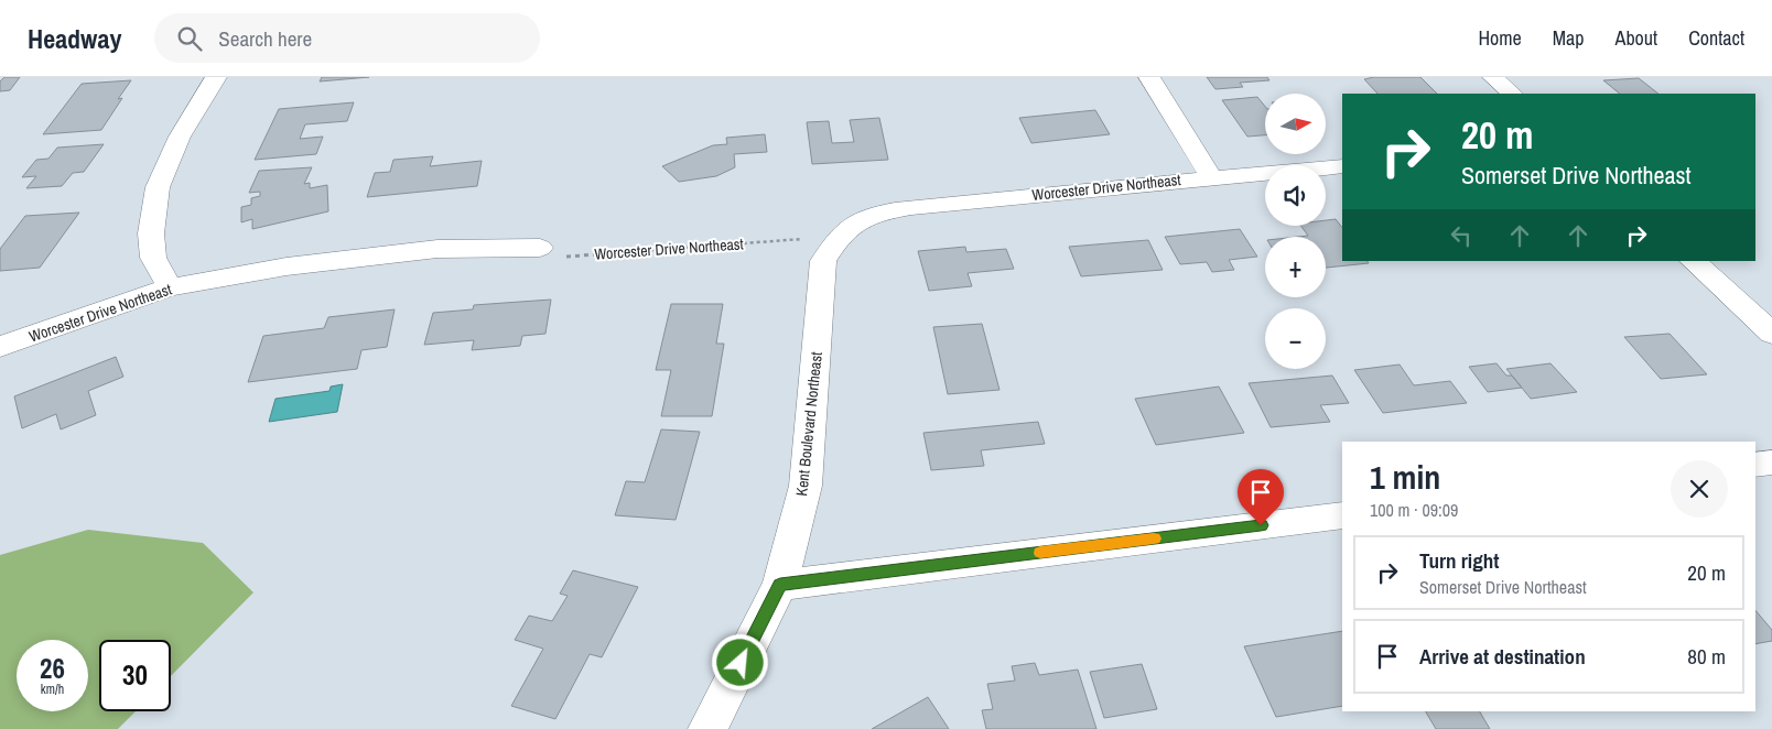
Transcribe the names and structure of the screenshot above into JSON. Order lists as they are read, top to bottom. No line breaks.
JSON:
{"streets":{"street":["Worcester Drive Northeast","Kent Boulevard Northeast"]},"crossings":[["Worcester Drive Northeast","Kent Boulevard Northeast"]],"north":"right","page":{"header":"Headway","search":"Search here","nav":["Home","Map","About","Contact"],"map_buttons":["+","−"],"turn":["20 m","Somerset Drive Northeast"],"heading":["1 min","100 m · 09:09"],"list":[{"name":"Turn right","note":"Somerset Drive Northeast","value":"20 m"},{"name":"Arrive at destination","value":"80 m"}],"speed":"26 km/h","limit":"30"}}
